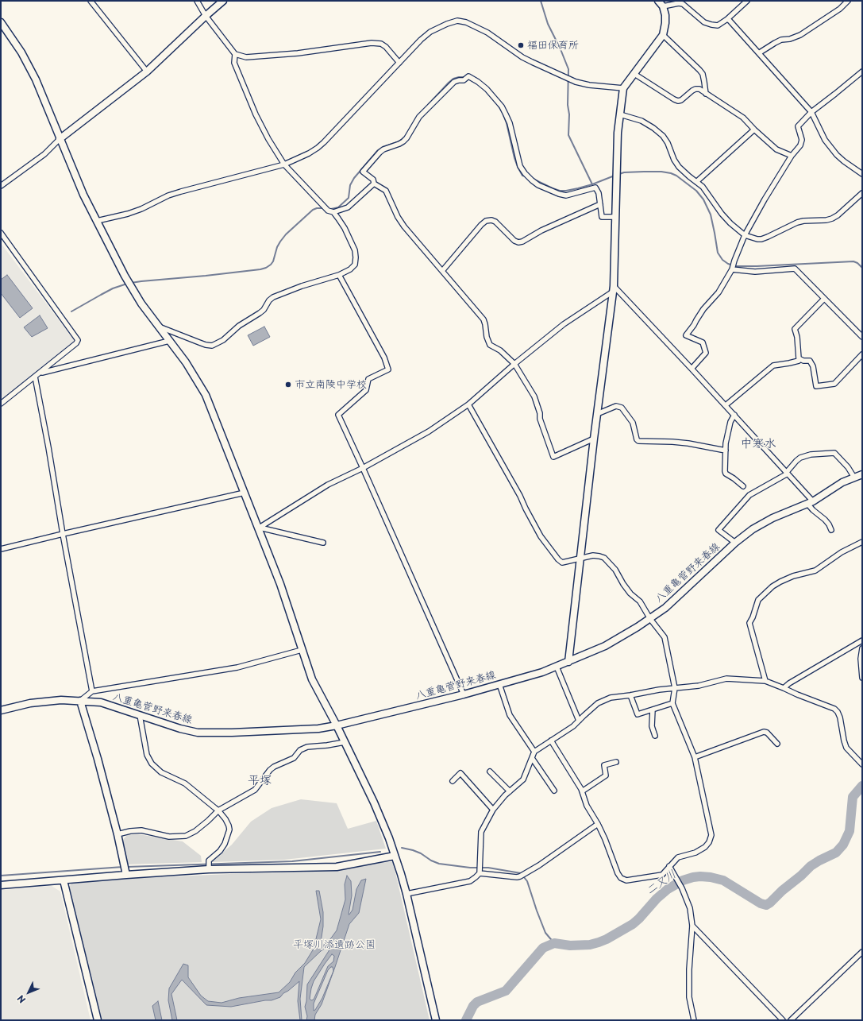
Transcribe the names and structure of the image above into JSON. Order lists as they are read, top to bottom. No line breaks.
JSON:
{"streets":{"street":["八重亀菅野来春線"]},"districts":["中寒水","平塚"],"water":["二又川"],"parks":["平塚川添遺跡公園"],"places":["福田保育所","市立南陵中学校"],"north":"bottom left"}
